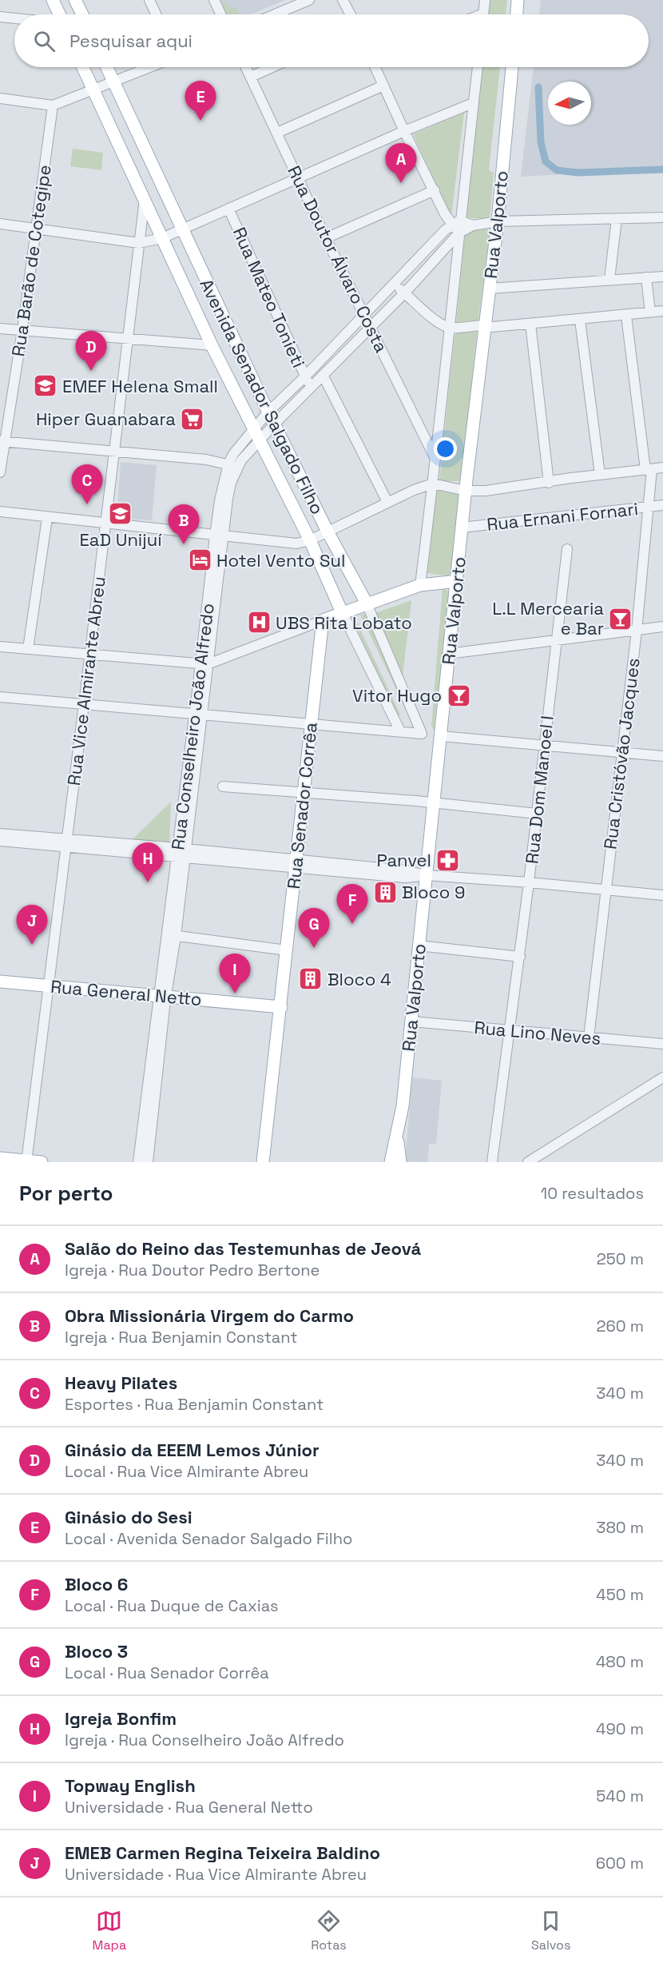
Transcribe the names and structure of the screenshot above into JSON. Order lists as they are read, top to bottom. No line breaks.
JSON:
{"streets":{"main road":["Rua Valporto","Avenida Senador Salgado Filho","Rua Senador Corrêa","Rua General Netto"],"street":["Rua Doutor Álvaro Costa","Rua Barão de Cotegipe","Rua Mateo Tonieti","Rua Ernani Fornari","Rua Vice Almirante Abreu","Rua Conselheiro João Alfredo","Rua Cristóvão Jacques","Rua Dom Manoel I","Rua Lino Neves"]},"crossings":[["Rua Valporto","Rua Doutor Álvaro Costa"],["Rua Valporto","Rua Ernani Fornari"],["Rua Valporto","Rua Lino Neves"],["Avenida Senador Salgado Filho","Rua Vice Almirante Abreu"],["Avenida Senador Salgado Filho","Rua Conselheiro João Alfredo"],["Rua Ernani Fornari","Rua Cristóvão Jacques"],["Rua Vice Almirante Abreu","Rua General Netto"],["Rua Conselheiro João Alfredo","Rua General Netto"],["Rua Cristóvão Jacques","Rua Lino Neves"],["Rua Dom Manoel I","Rua Lino Neves"],["Rua Senador Corrêa","Rua General Netto"]],"places":{"school or university":["EMEF Helena Small","EaD Unijuí"],"supermarket":["Hiper Guanabara"],"hotel":["Hotel Vento Sul"],"bar":["L.L Mercearia e Bar","Vitor Hugo"],"hospital":["UBS Rita Lobato"],"pharmacy":["Panvel"],"building":["Bloco 9","Bloco 4"]},"north":"left","page":{"search":"Pesquisar aqui","pins":["E","A","D","C","B","H","F","J","G","I"],"heading":["Por perto","10 resultados"],"list":[{"mark":"A","name":"Salão do Reino das Testemunhas de Jeová","note":"Igreja · Rua Doutor Pedro Bertone","value":"250 m"},{"mark":"B","name":"Obra Missionária Virgem do Carmo","note":"Igreja · Rua Benjamin Constant","value":"260 m"},{"mark":"C","name":"Heavy Pilates","note":"Esportes · Rua Benjamin Constant","value":"340 m"},{"mark":"D","name":"Ginásio da EEEM Lemos Júnior","note":"Local · Rua Vice Almirante Abreu","value":"340 m"},{"mark":"E","name":"Ginásio do Sesi","note":"Local · Avenida Senador Salgado Filho","value":"380 m"},{"mark":"F","name":"Bloco 6","note":"Local · Rua Duque de Caxias","value":"450 m"},{"mark":"G","name":"Bloco 3","note":"Local · Rua Senador Corrêa","value":"480 m"},{"mark":"H","name":"Igreja Bonfim","note":"Igreja · Rua Conselheiro João Alfredo","value":"490 m"},{"mark":"I","name":"Topway English","note":"Universidade · Rua General Netto","value":"540 m"},{"mark":"J","name":"EMEB Carmen Regina Teixeira Baldino","note":"Universidade · Rua Vice Almirante Abreu","value":"600 m"}],"nav":["Mapa","Rotas","Salvos"]}}
